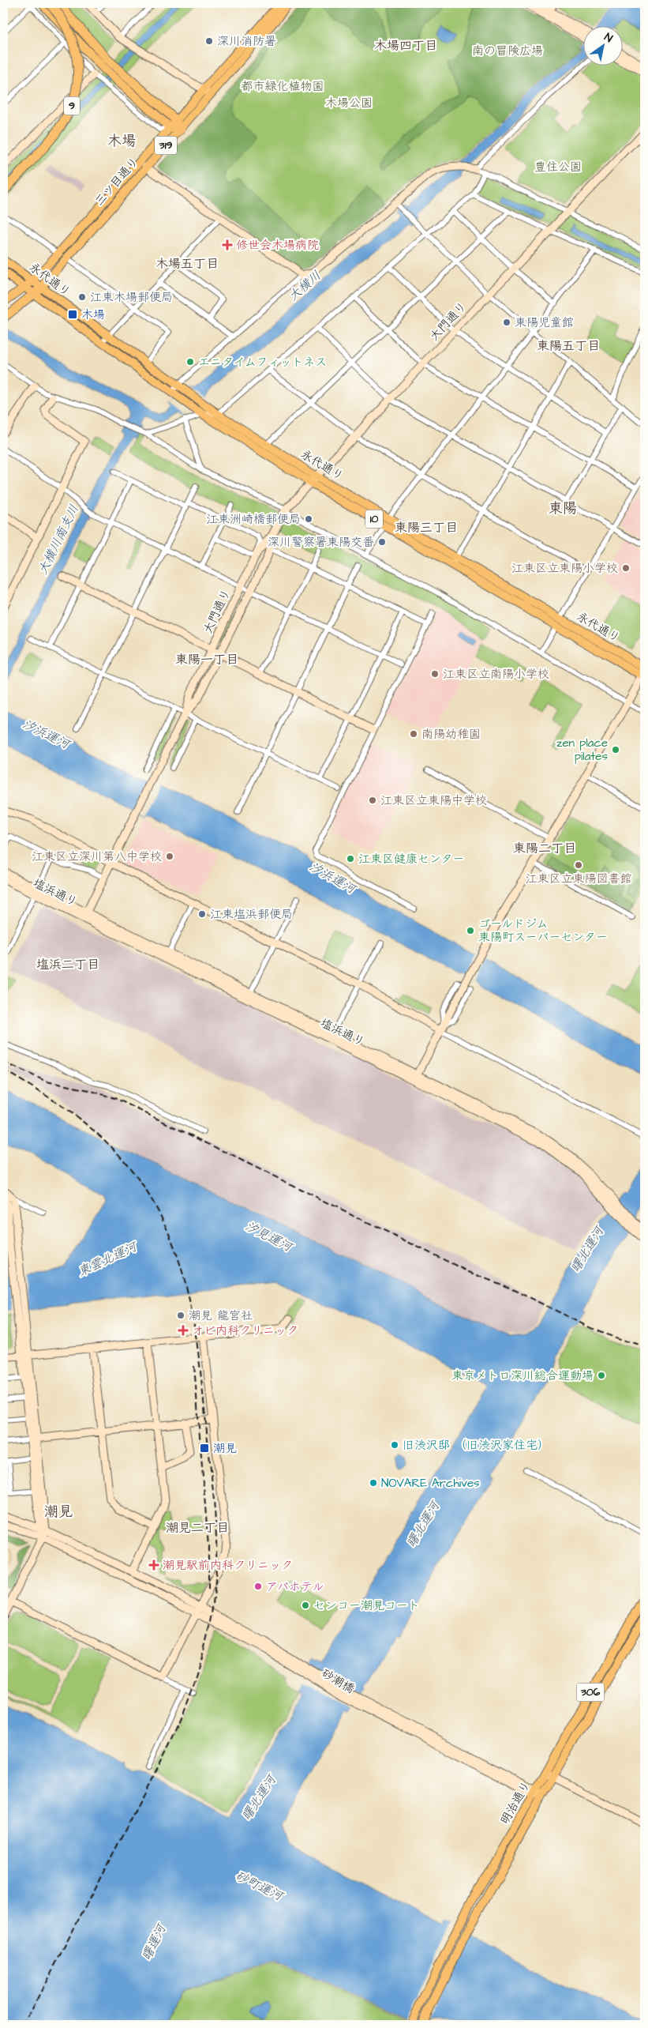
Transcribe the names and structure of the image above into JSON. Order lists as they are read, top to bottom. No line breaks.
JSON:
{"streets":{"highway":["9"],"main road":["319","三ツ目通り","永代通り","10","306","明治通り"],"street":["大門通り","塩浜通り","砂潮橋"]},"crossings":[["三ツ目通り","永代通り"],["永代通り","大門通り"],["砂潮橋","明治通り"]],"districts":["木場四丁目","木場","木場五丁目","東陽五丁目","東陽","東陽三丁目","東陽一丁目","東陽二丁目","塩浜二丁目","潮見","潮見二丁目"],"water":["大横川","大横川南支川","汐浜運河","汐見運河","曙北運河","東雲北運河","砂町運河","曙運河"],"parks":["南の冒険広場","都市緑化植物園","木場公園","豊住公園"],"places":{"other":["深川消防署","江東木場郵便局","東陽児童館","エニタイムフィットネス","江東洲崎橋郵便局","深川警察署東陽交番","江東区立東陽小学校","江東区立南陽小学校","南陽幼稚園","zen place pilates","江東区立東陽中学校","江東区立深川第八中学校","江東区健康センター","江東区立東陽図書館","江東塩浜郵便局","ゴールドジム 東陽町スーパーセンター","潮見 龍宮社","東京メトロ深川総合運動場","旧渋沢邸 （旧渋沢家住宅）","NOVARE Archives","アパホテル","センコー潮見コート"],"health":["修世会木場病院","オビ内科クリニック","潮見駅前内科クリニック"],"transit":["木場","潮見"]},"north":"top right"}
